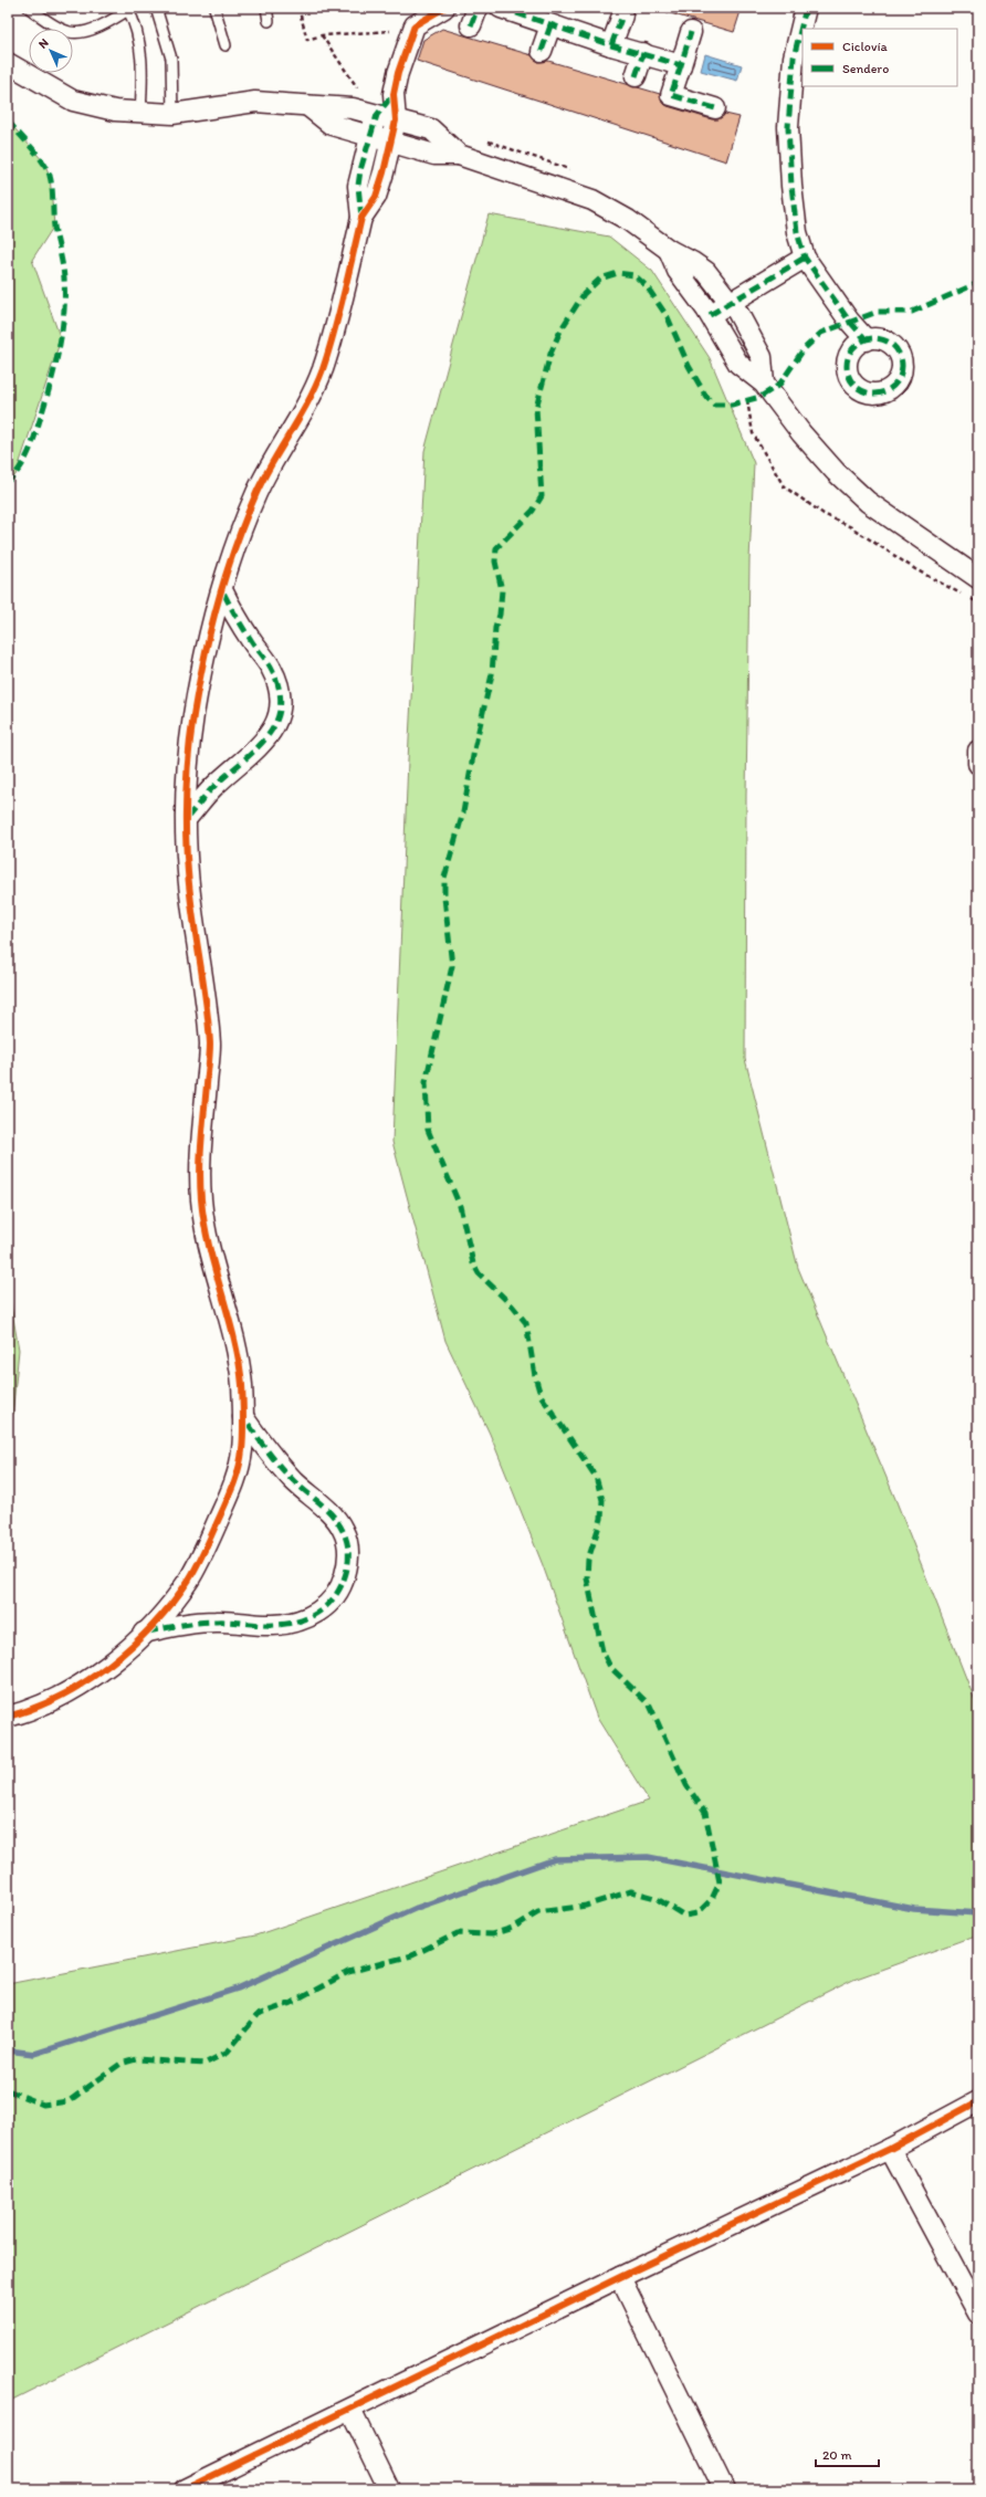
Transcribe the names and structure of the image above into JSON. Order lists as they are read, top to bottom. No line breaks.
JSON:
{"legend":["Ciclovía","Sendero"],"scale_bar":"20 m","north":"top left"}
